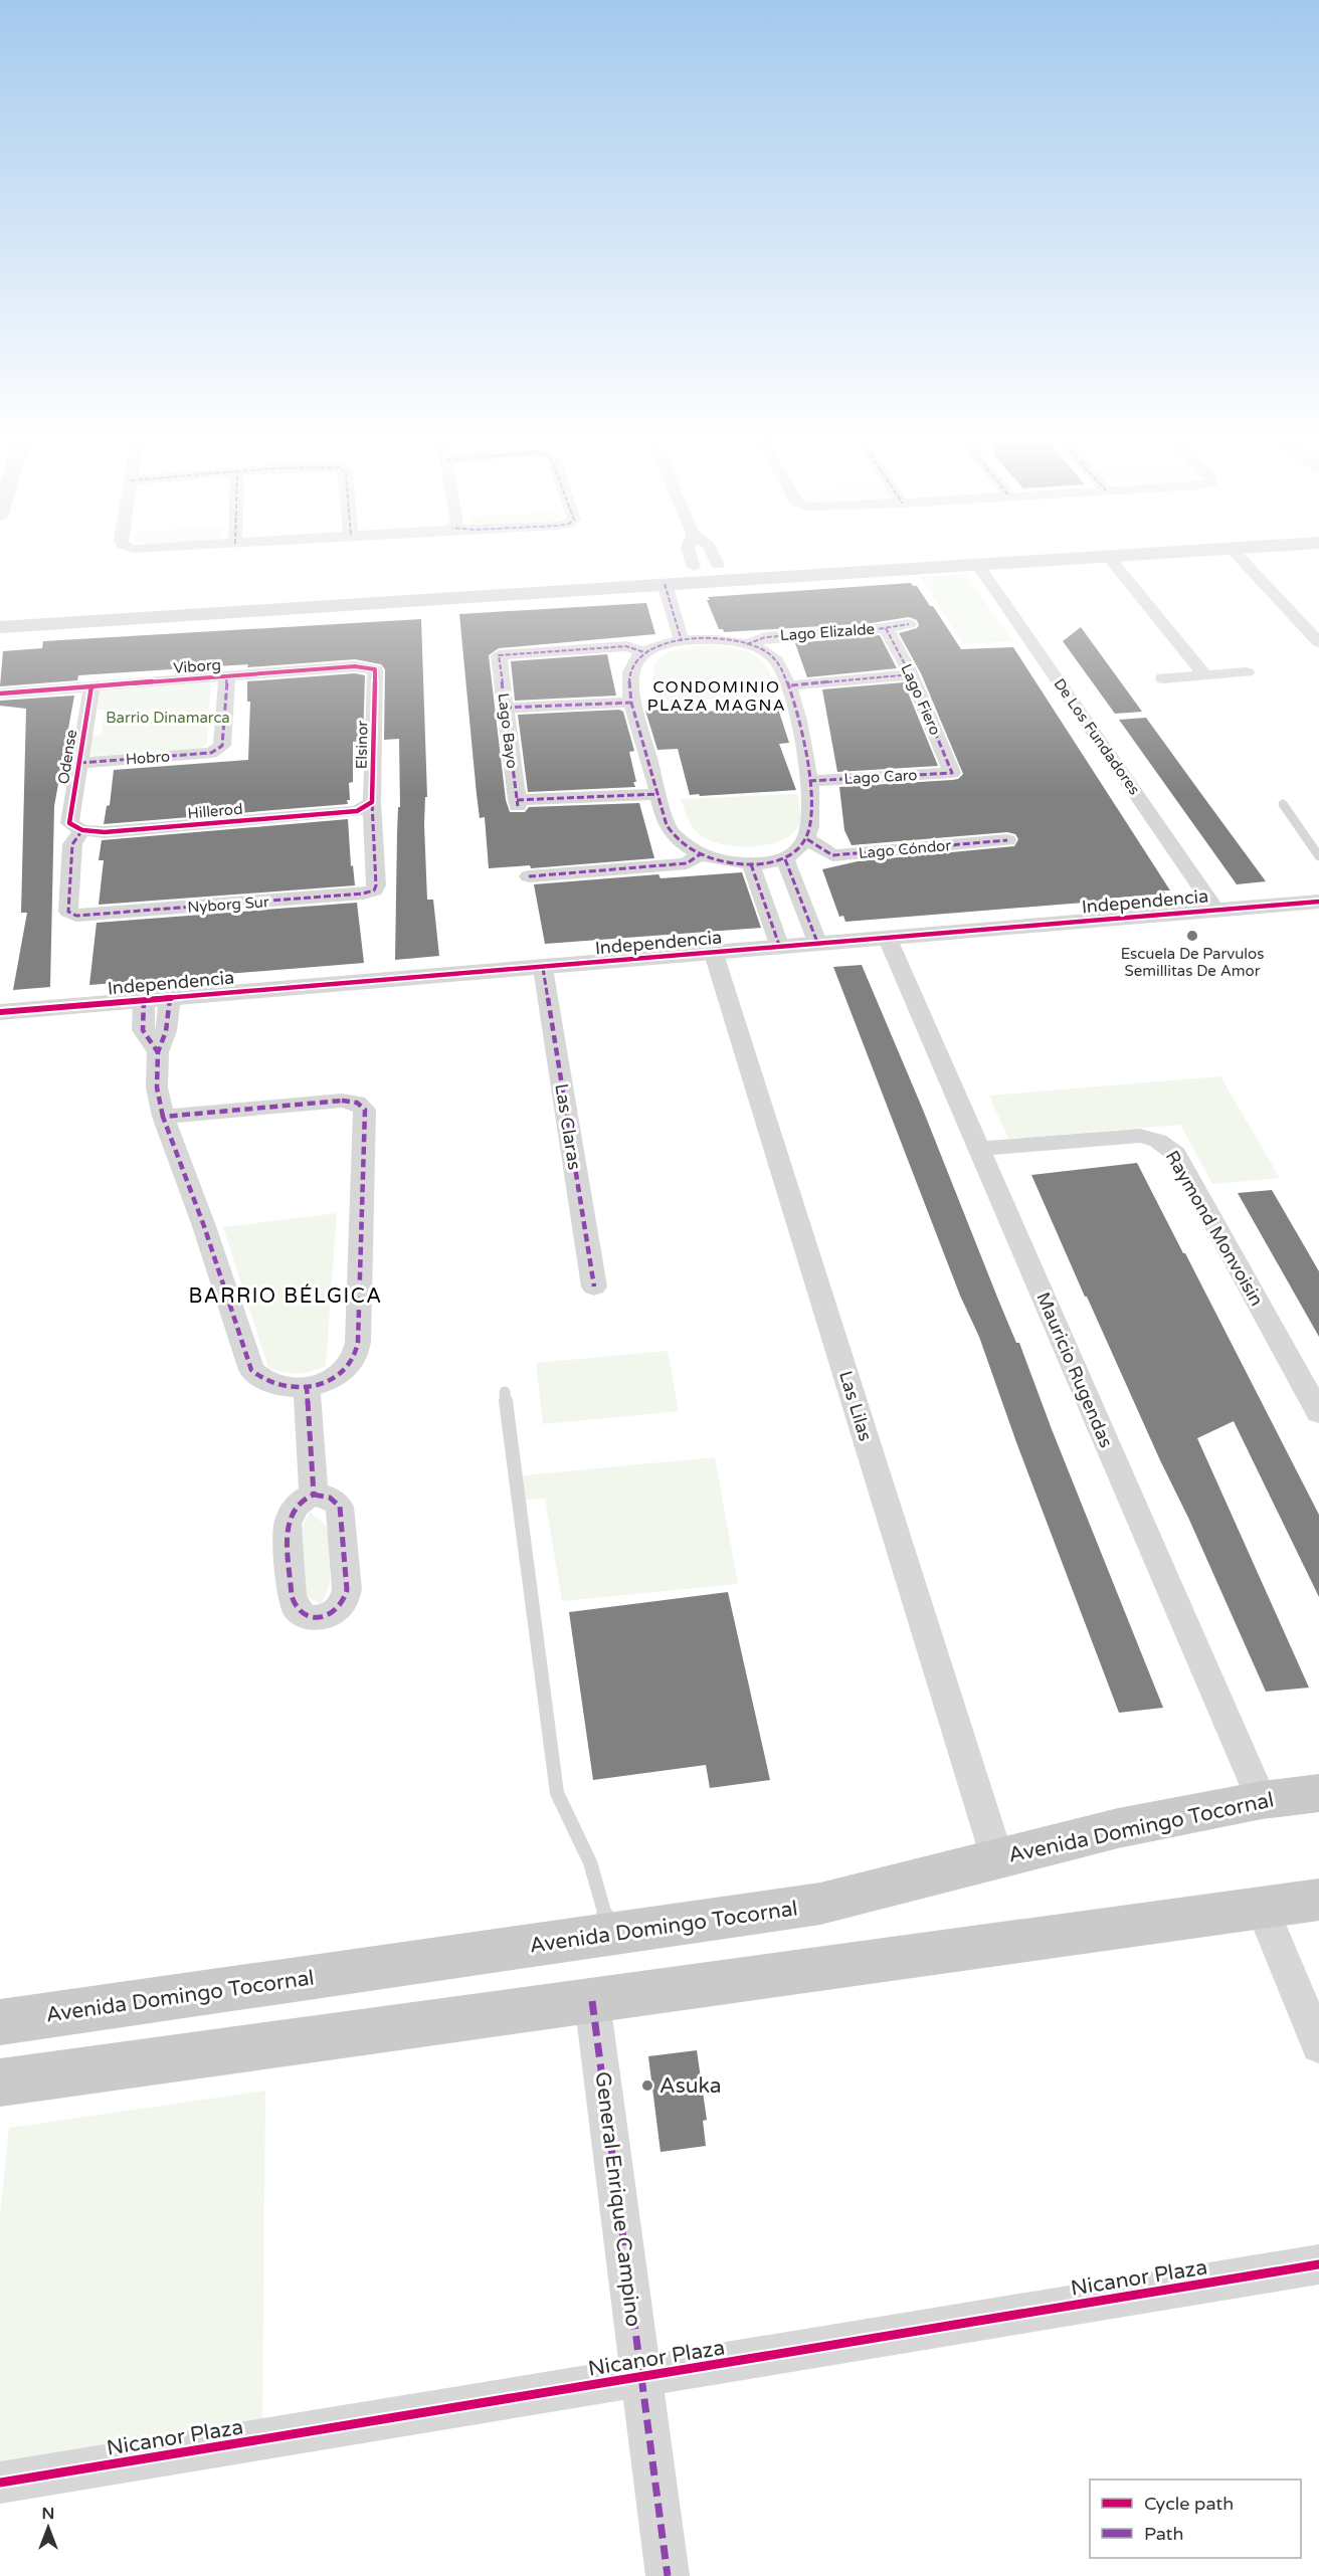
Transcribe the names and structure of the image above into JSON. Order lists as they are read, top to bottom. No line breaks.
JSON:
{"streets":{"main road":["Avenida Domingo Tocornal"],"street":["Lago Elizalde","Viborg","Lago Fiero","Lago Bayo","De Los Fundadores","Elsinor","Odense","Hobro","Lago Caro","Hillerod","Lago Cóndor","Independencia","Nyborg Sur","Las Claras","Raymond Monvoisin","Mauricio Rugendas","Las Lilas","General Enrique Campino","Nicanor Plaza"]},"crossings":[["Lago Elizalde","Lago Fiero"],["Lago Elizalde","Lago Bayo"],["Lago Elizalde","Lago Caro"],["Lago Elizalde","Lago Cóndor"],["Viborg","Elsinor"],["Viborg","Odense"],["Viborg","Hobro"],["Lago Fiero","Lago Caro"],["Lago Bayo","Lago Caro"],["Lago Bayo","Lago Cóndor"],["De Los Fundadores","Independencia"],["Elsinor","Hillerod"],["Elsinor","Nyborg Sur"],["Odense","Hobro"],["Odense","Hillerod"],["Odense","Nyborg Sur"],["Lago Caro","Lago Cóndor"],["Hillerod","Nyborg Sur"],["Independencia","Las Claras"],["Independencia","Mauricio Rugendas"],["Independencia","Las Lilas"],["Raymond Monvoisin","Mauricio Rugendas"],["Mauricio Rugendas","Avenida Domingo Tocornal"],["Las Lilas","Avenida Domingo Tocornal"],["General Enrique Campino","Nicanor Plaza"]],"districts":["CONDOMINIO PLAZA MAGNA","BARRIO BÉLGICA"],"parks":["Barrio Dinamarca"],"places":["Escuela De Parvulos Semillitas De Amor","Asuka"],"legend":["Cycle path","Path"],"north":"top"}
